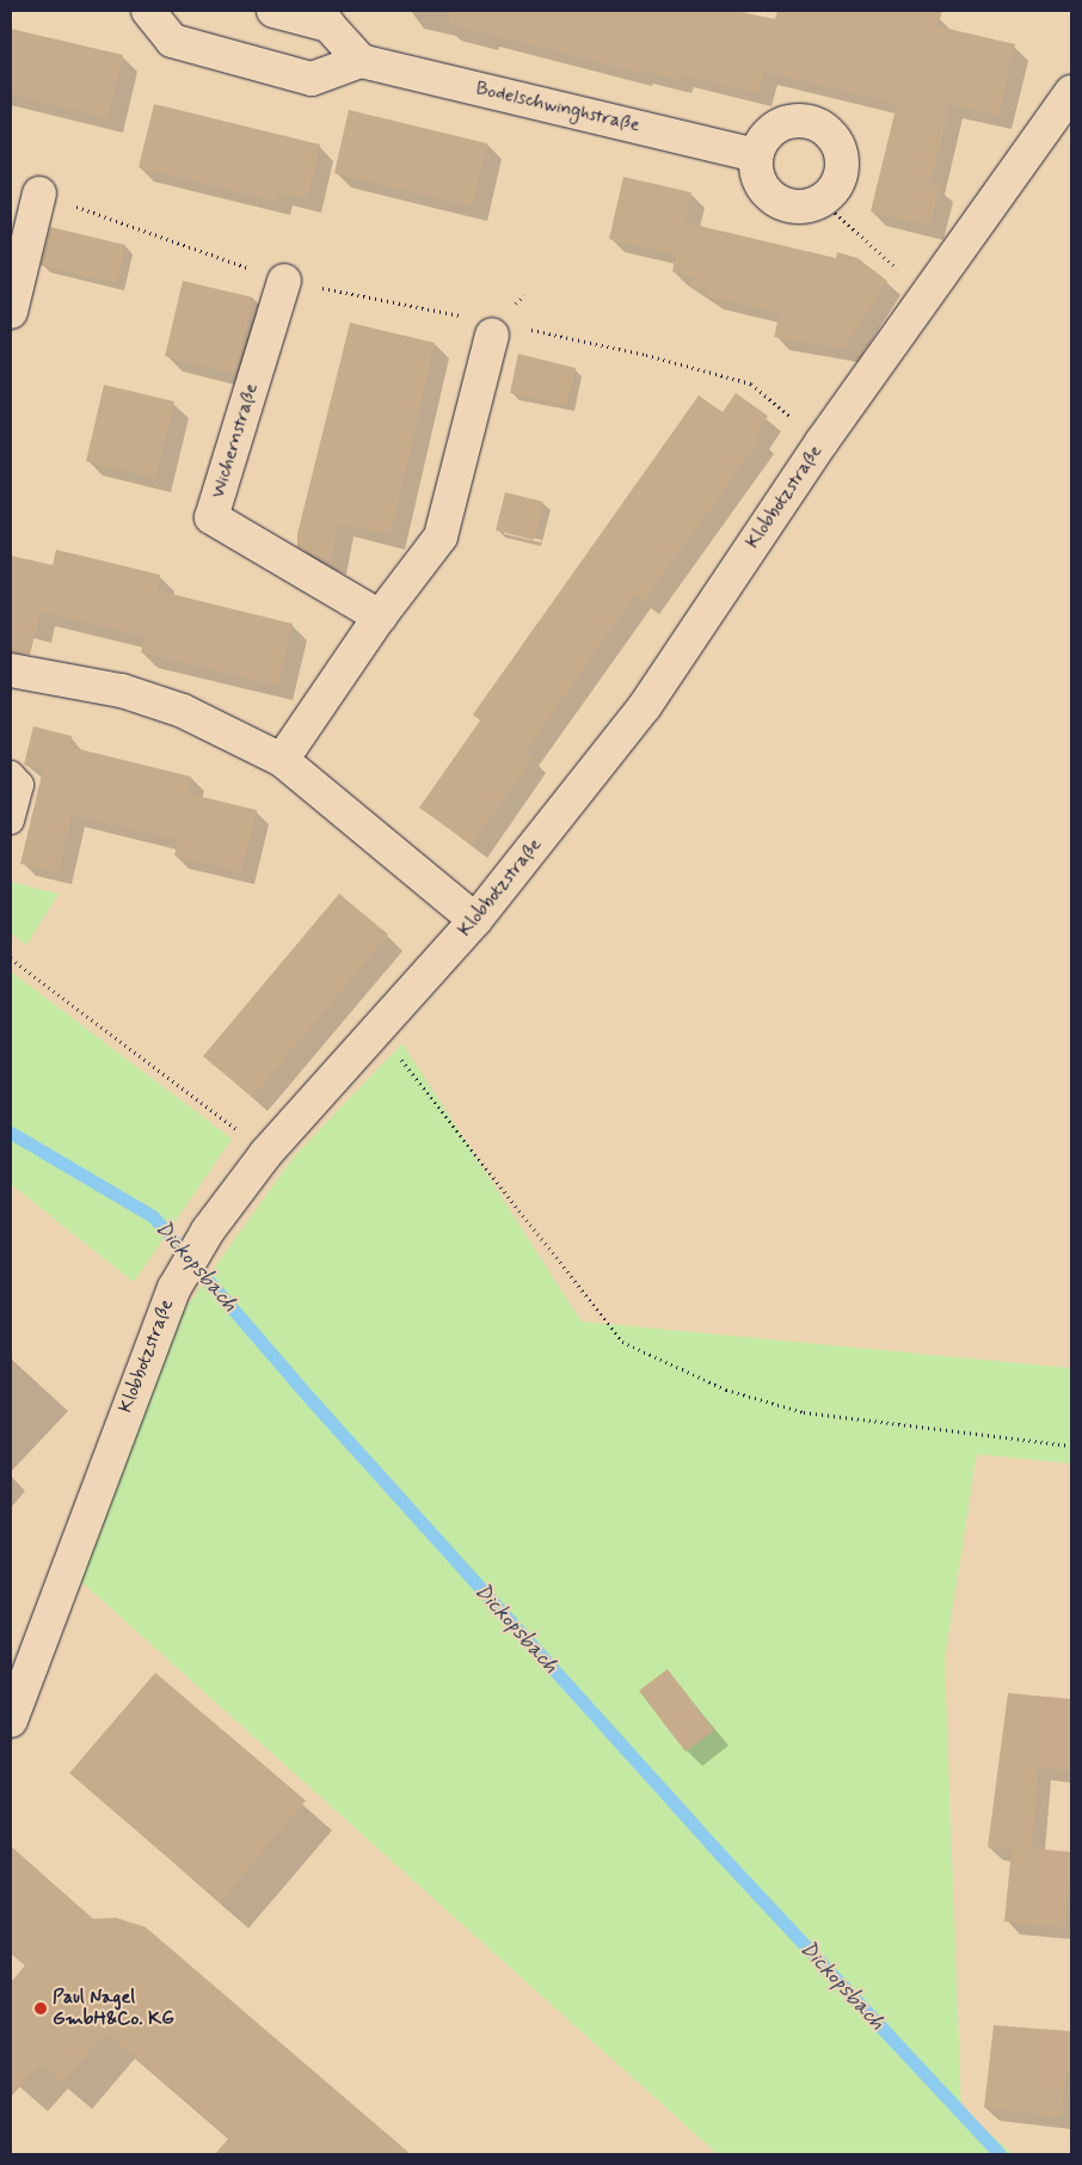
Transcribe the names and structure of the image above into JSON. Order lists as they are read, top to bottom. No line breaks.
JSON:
{"streets":{"street":["Bodelschwinghstraße","Wichernstraße","Klobbotzstraße"]},"water":["Dickopsbach"],"places":["Paul Nagel GmbH&Co. KG"]}
